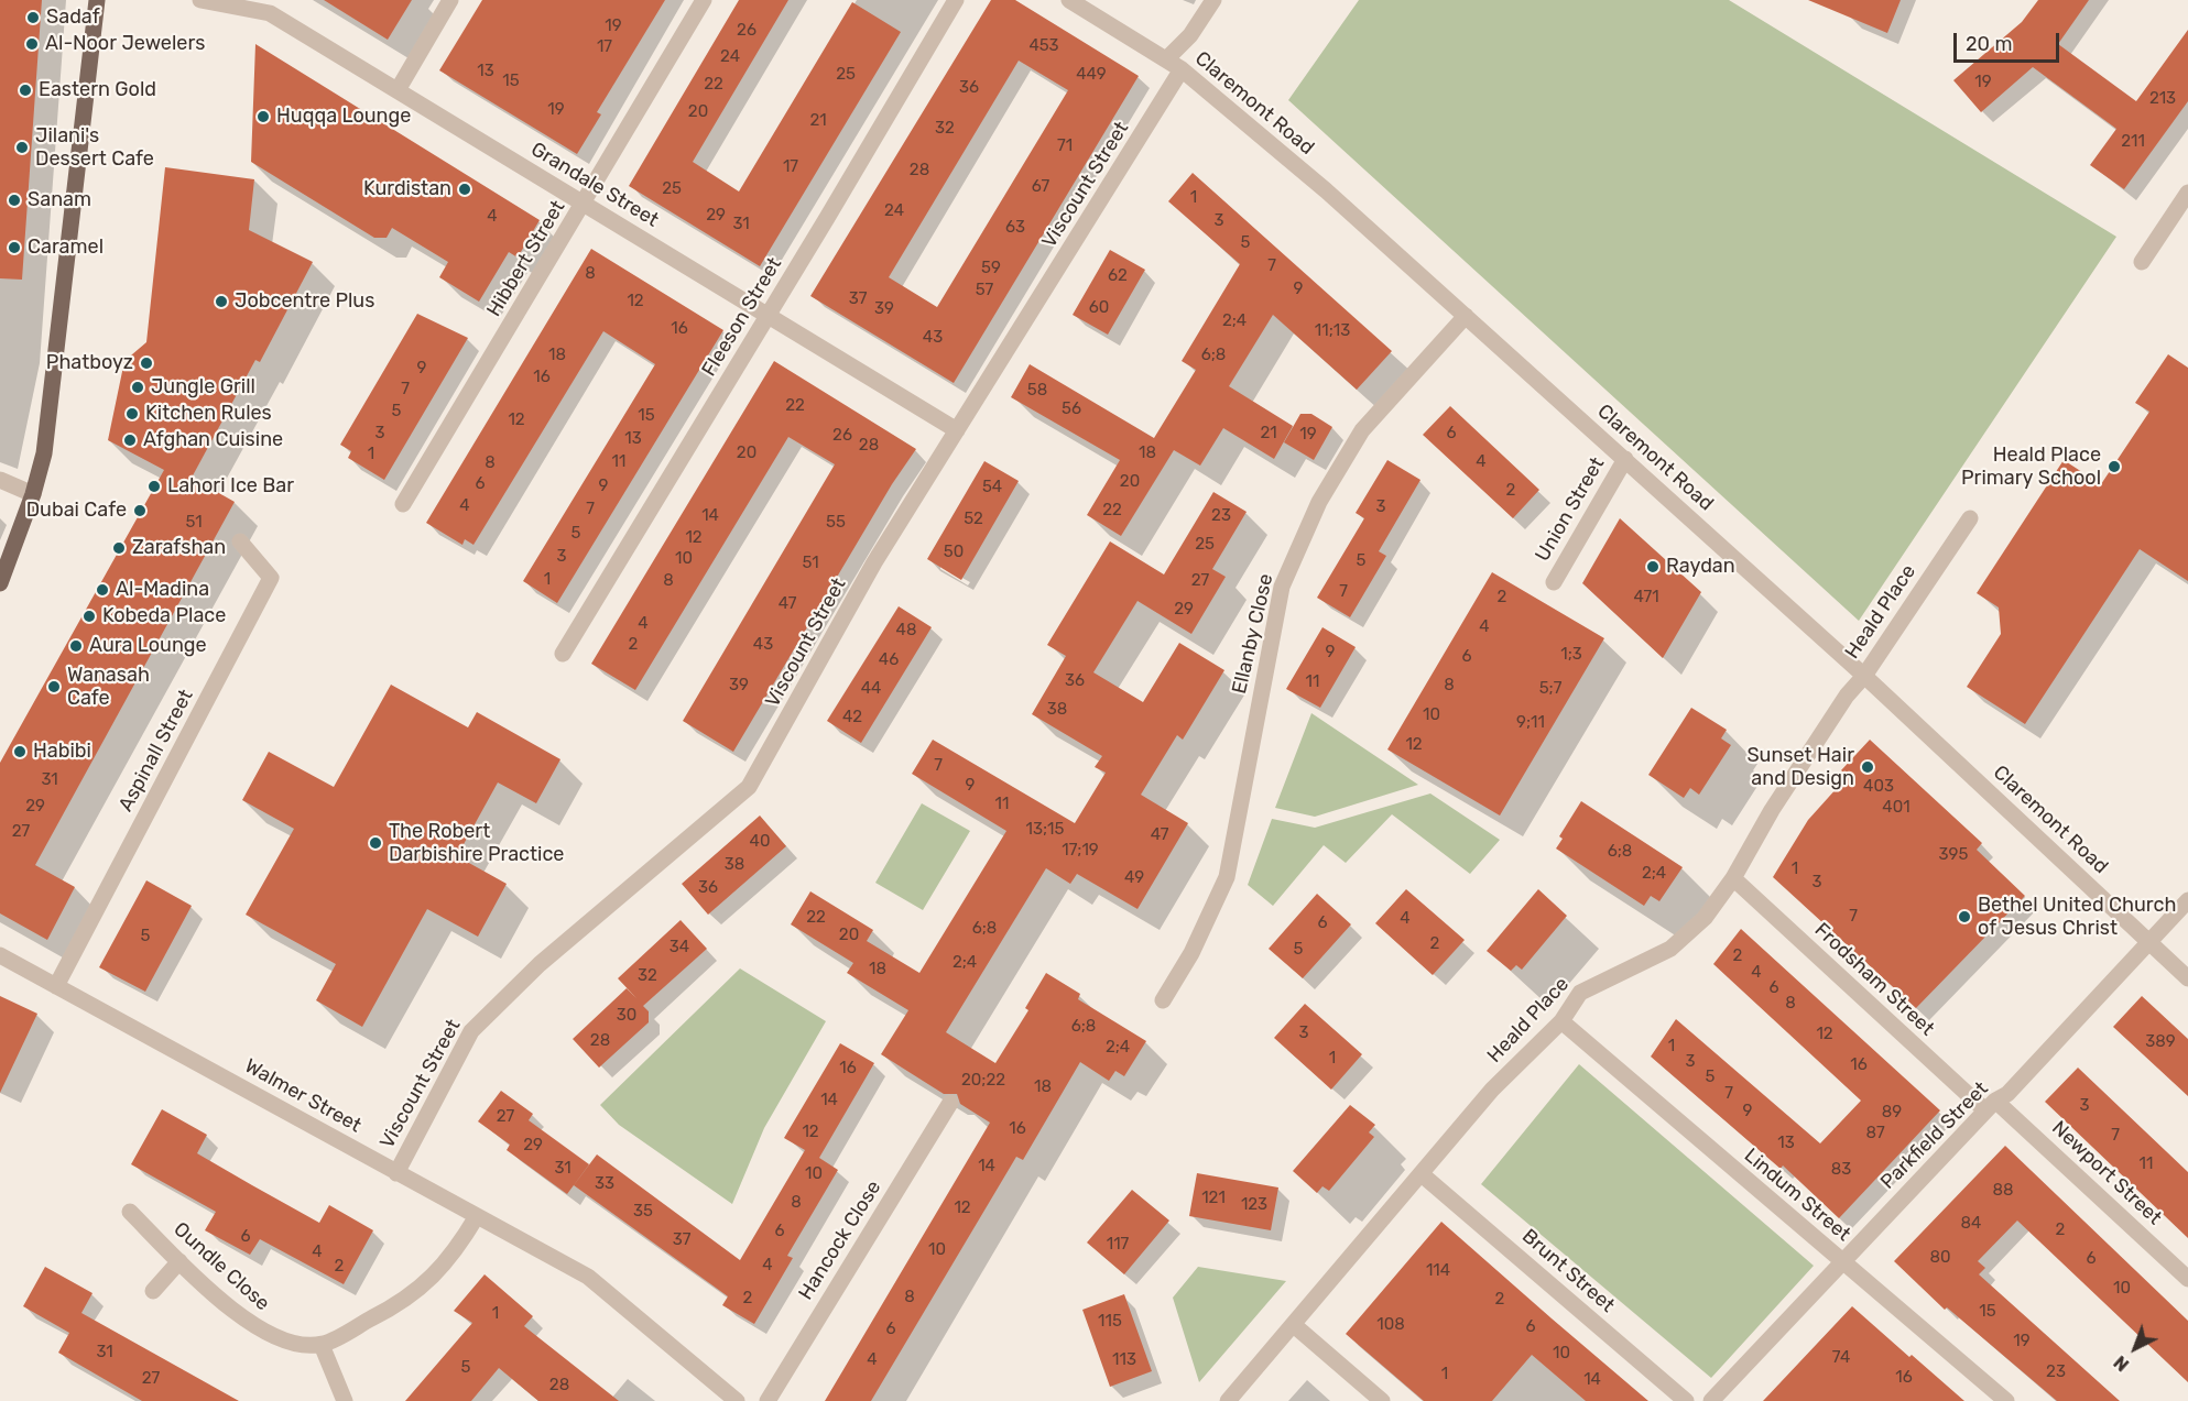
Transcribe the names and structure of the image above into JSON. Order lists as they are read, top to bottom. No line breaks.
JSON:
{"streets":{"street":["Claremont Road","Grandale Street","Viscount Street","Hibbert Street","Fleeson Street","Union Street","Heald Place","Ellanby Close","Aspinall Street","Frodsham Street","Walmer Street","Parkfield Street","Newport Street","Lindum Street","Hancock Close","Oundle Close","Brunt Street"]},"crossings":[["Claremont Road","Viscount Street"],["Claremont Road","Union Street"],["Claremont Road","Heald Place"],["Claremont Road","Ellanby Close"],["Claremont Road","Parkfield Street"],["Grandale Street","Viscount Street"],["Grandale Street","Hibbert Street"],["Grandale Street","Fleeson Street"],["Viscount Street","Walmer Street"],["Heald Place","Frodsham Street"],["Heald Place","Lindum Street"],["Heald Place","Brunt Street"],["Aspinall Street","Walmer Street"],["Frodsham Street","Parkfield Street"],["Frodsham Street","Newport Street"],["Parkfield Street","Newport Street"],["Parkfield Street","Lindum Street"]],"places":["Sadaf","Al-Noor Jewelers","Eastern Gold","Huqqa Lounge","Jilani's Dessert Cafe","Kurdistan","Sanam","Caramel","Jobcentre Plus","Phatboyz","Jungle Grill","Kitchen Rules","Afghan Cuisine","Heald Place Primary School","Lahori Ice Bar","Dubai Cafe","Zarafshan","Raydan","Al-Madina","Kobeda Place","Aura Lounge","Wanasah Cafe","Habibi","Sunset Hair and Design","The Robert Darbishire Practice","Bethel United Church of Jesus Christ"],"house_numbers":["19","26","453","17","24","13","25","449","15","19","22","36","213","19","20","21","32","211","71","17","28","67","25","1","24","29","4","3","31","63","5","7","59","8","62","9","57","37","12","60","39","2;4","16","11;13","43","18","6;8","9","16","7","58","22","56","5","15","12","3","21","6","19","26","13","28","20","18","1","11","4","8","20","6","9","54","2","4","3","7","22","14","23","52","51","55","5","12","25","50","3","10","5","51","1","8","27","7","2","471","47","29","4","4","48","2","43","9","1;3","6","46","36","11","39","8","44","5;7","38","10","42","9;11","12","7","31","9","403","11","29","401","13;15","27","47","40","17;19","6;8","395","38","1","2;4","49","3","36","7","22","4","6","6;8","20","5","2","34","5","2","2;4","18","4","32","6","8","30","6;8","3","12","28","389","1","2;4","1","3","16","16","5","20;22","18","7","14","3","9","89","27","16","12","87","7","13","29","11","14","31","83","10","33","88","121","8","123","12","35","84","2","6","6","37","117","10","4","80","6","4","2","114","10","8","2","2","15","1","115","108","6","6","19","31","10","74","4","113","5","23","1","16","27","14","28"],"scale_bar":"20 m","north":"bottom left"}
